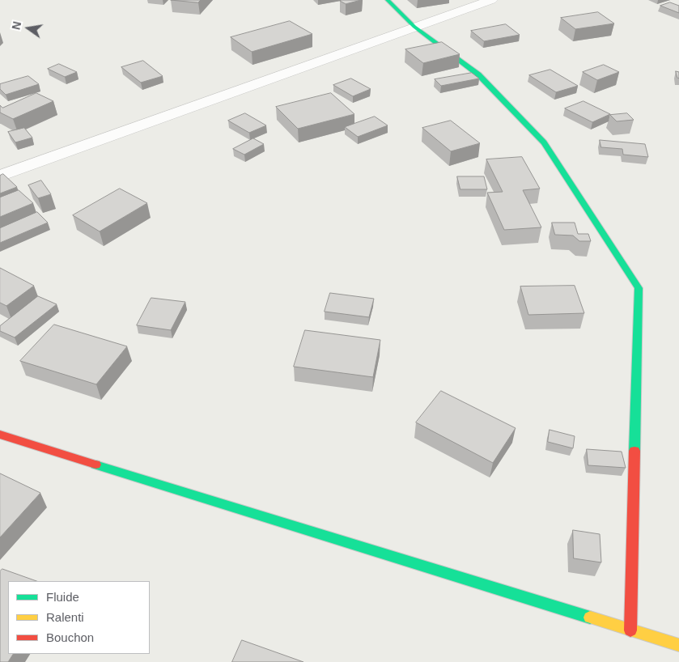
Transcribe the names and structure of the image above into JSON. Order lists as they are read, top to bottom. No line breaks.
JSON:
{"legend":["Fluide","Ralenti","Bouchon"],"north":"left"}
